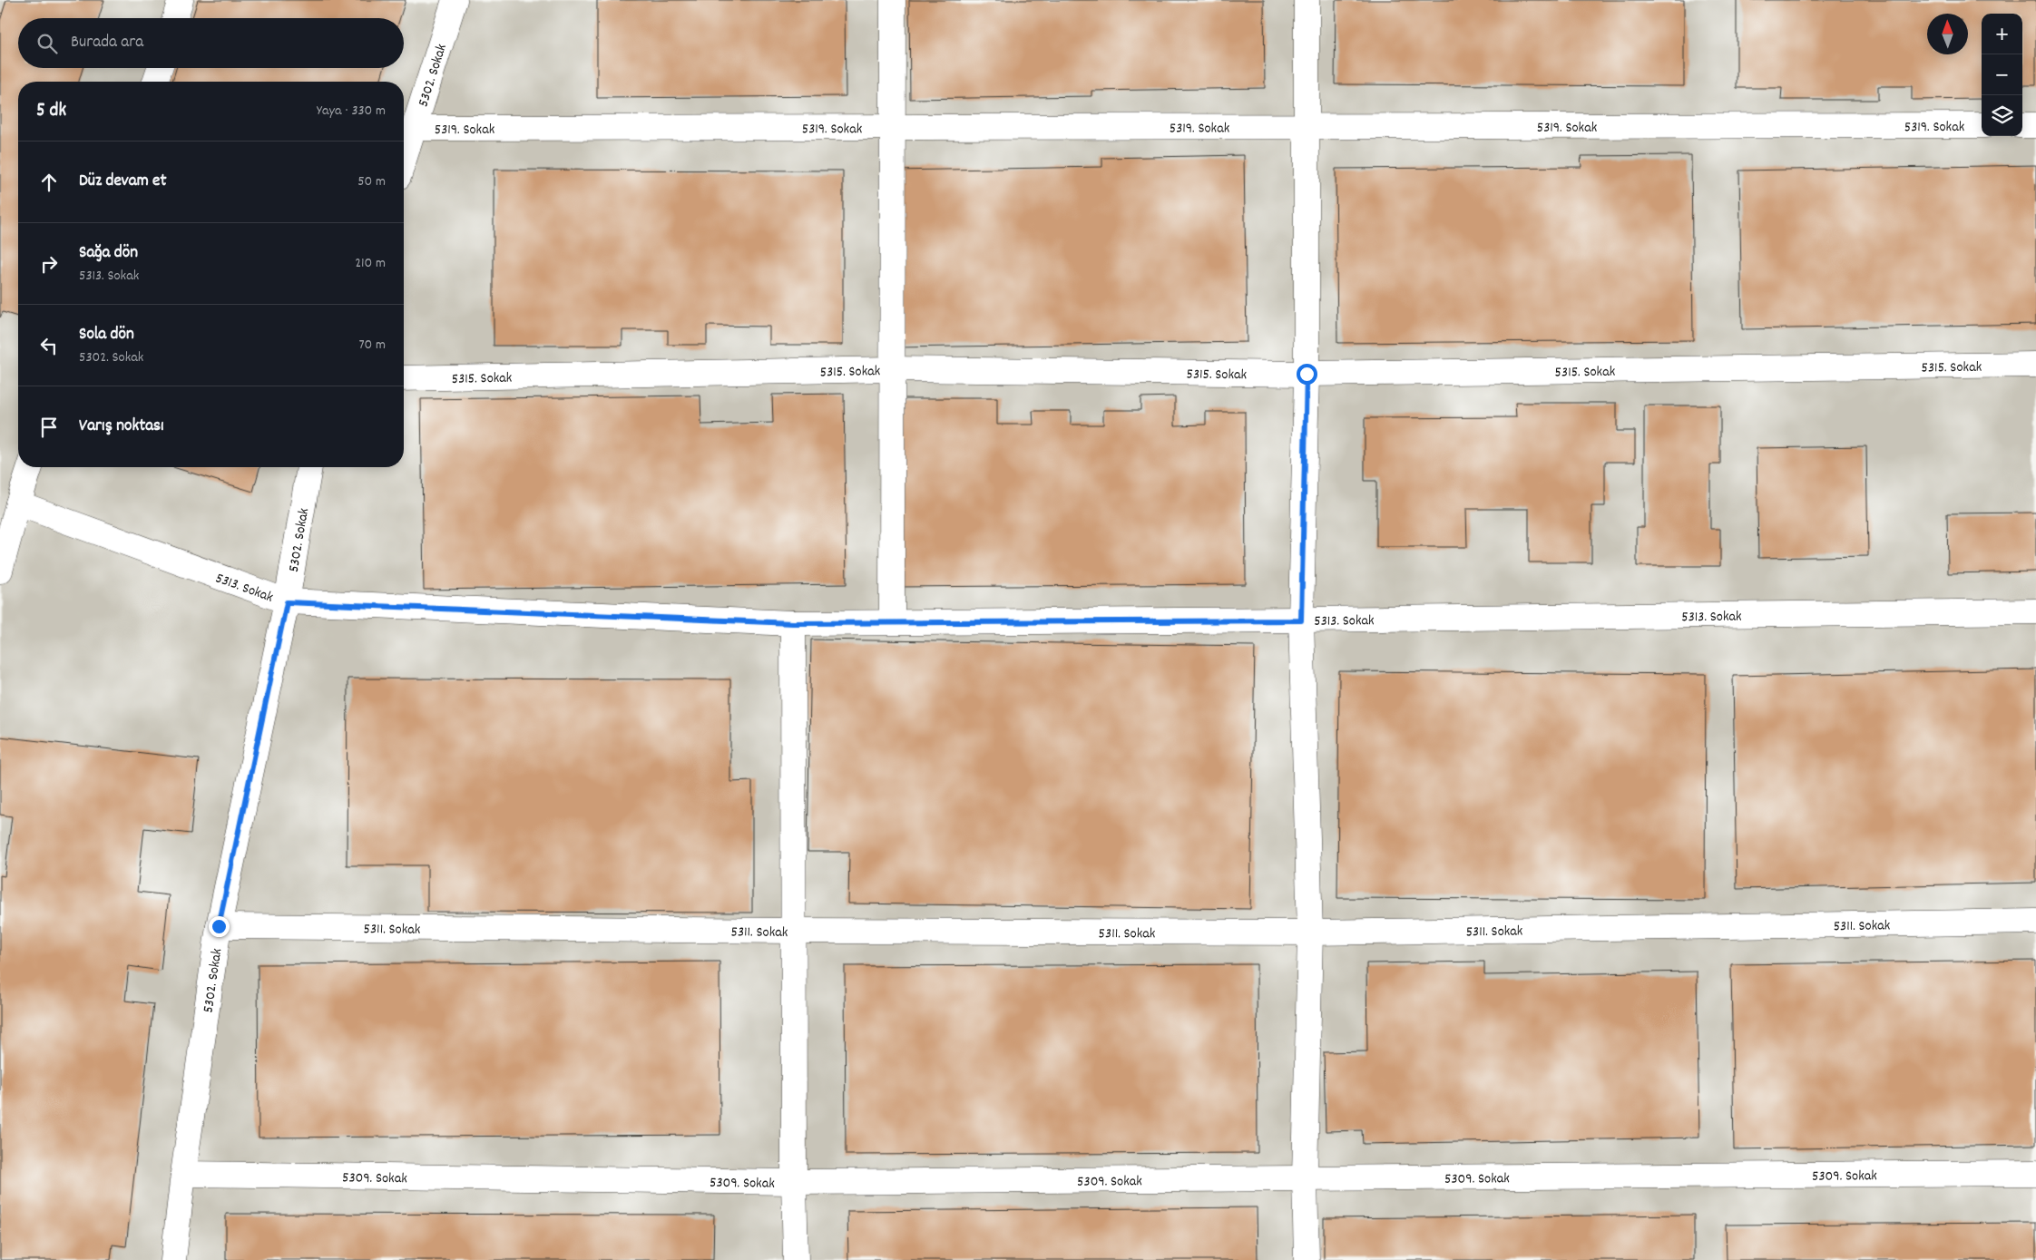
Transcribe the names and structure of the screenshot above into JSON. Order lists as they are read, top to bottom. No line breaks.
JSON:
{"streets":{"street":["5302. Sokak","5319. Sokak","5315. Sokak","5313. Sokak","5311. Sokak","5309. Sokak"]},"crossings":[["5302. Sokak","5319. Sokak"],["5302. Sokak","5313. Sokak"],["5302. Sokak","5311. Sokak"],["5302. Sokak","5309. Sokak"]],"north":"top","page":{"map_buttons":["+","−"],"search":"Burada ara","heading":["5 dk","Yaya · 330 m"],"list":[["Düz devam et","50 m"],["Sağa dön","5313. Sokak","210 m"],["Sola dön","5302. Sokak","70 m"],"Varış noktası"]}}
